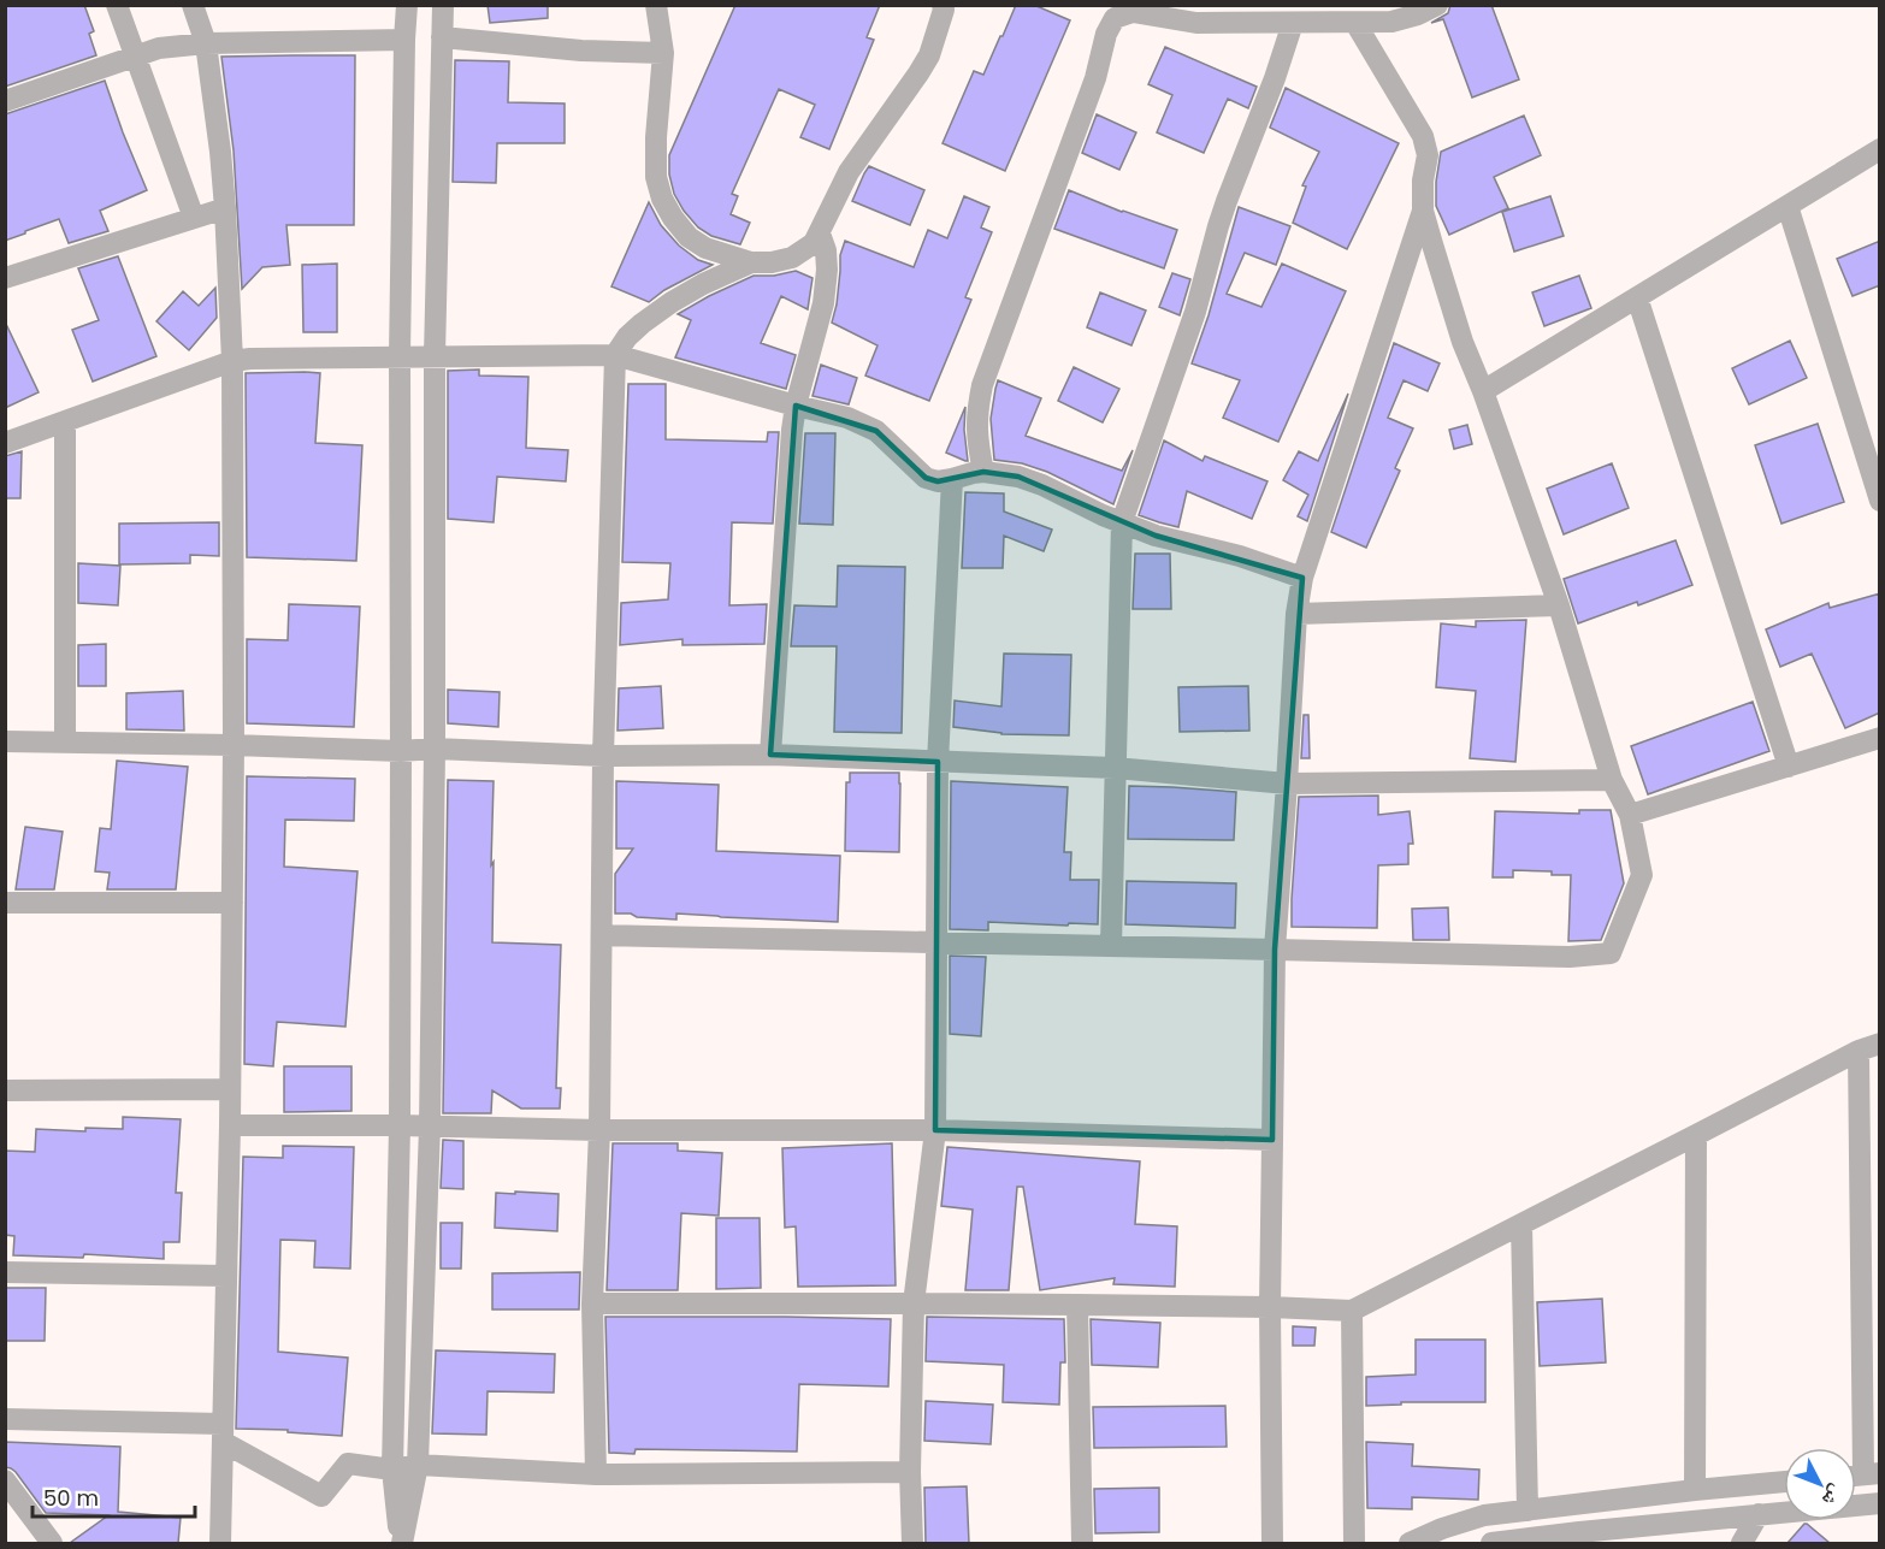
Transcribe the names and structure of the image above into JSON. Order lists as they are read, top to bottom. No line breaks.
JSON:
{"scale_bar":"50 m","north":"bottom right"}
